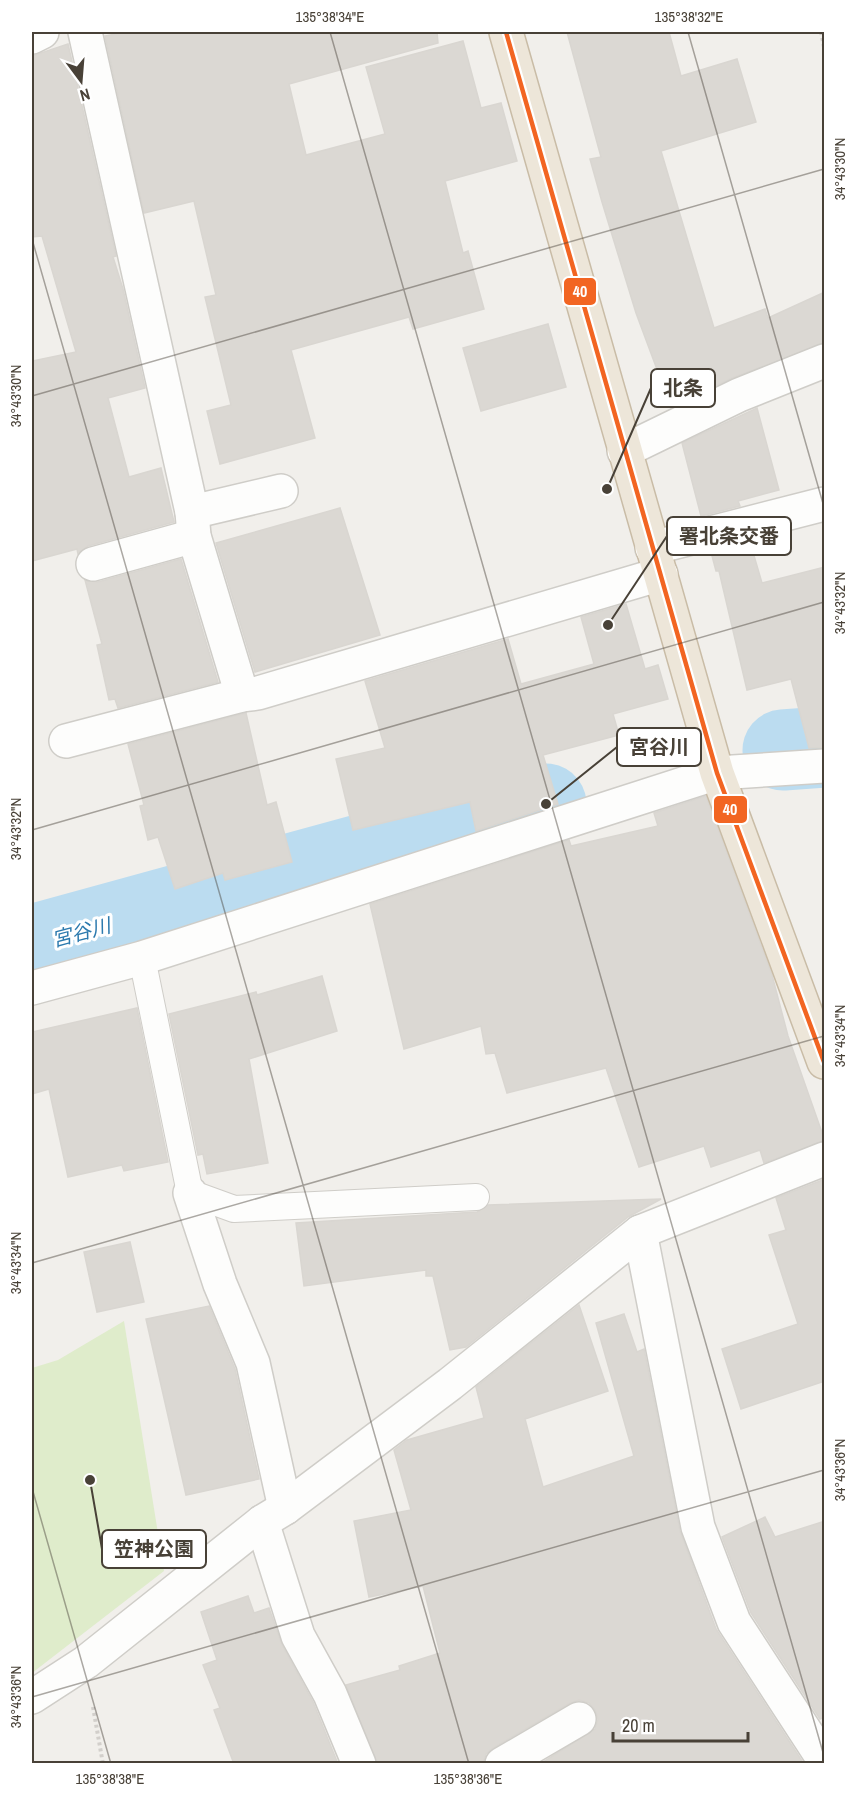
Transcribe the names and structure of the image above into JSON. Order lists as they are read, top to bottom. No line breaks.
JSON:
{"water":["宮谷川"],"places":["北条","署北条交番","宮谷川","笠神公園"],"lines":["transit line 40"],"scale_bar":"20 m","north":"bottom","coordinates":["135°38'34\"E","135°38'32\"E","34°43'30\"N","34°43'32\"N","34°43'34\"N","34°43'36\"N","135°38'38\"E","135°38'36\"E"]}
